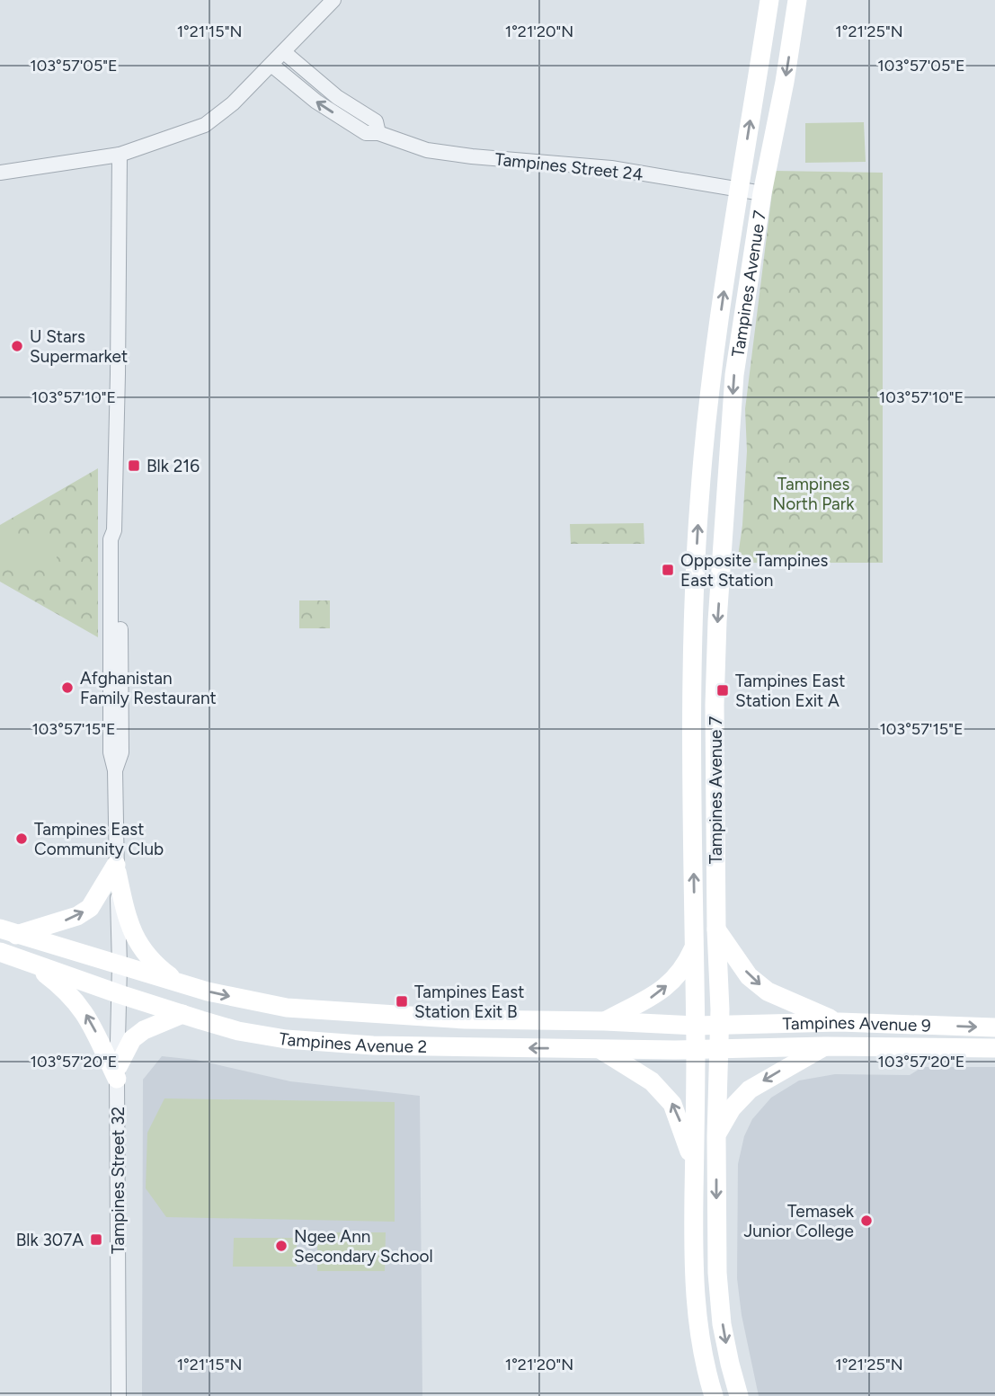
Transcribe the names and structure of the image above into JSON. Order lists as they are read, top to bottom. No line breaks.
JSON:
{"streets":{"main road":["Tampines Avenue 7","Tampines Avenue 9","Tampines Avenue 2"],"street":["Tampines Street 24","Tampines Street 32"]},"crossings":[["Tampines Street 24","Tampines Avenue 7"],["Tampines Avenue 7","Tampines Avenue 9"],["Tampines Avenue 7","Tampines Avenue 2"],["Tampines Avenue 9","Tampines Avenue 2"],["Tampines Avenue 2","Tampines Street 32"]],"parks":["Tampines North Park"],"places":{"other":["U Stars Supermarket","Afghanistan Family Restaurant","Tampines East Community Club","Temasek Junior College","Ngee Ann Secondary School"],"transit":["Blk 216","Opposite Tampines East Station","Tampines East Station Exit A","Tampines East Station Exit B","Blk 307A"]},"coordinates":["1°21'15\"N","1°21'20\"N","1°21'25\"N","103°57'05\"E","103°57'10\"E","103°57'15\"E","103°57'20\"E"]}
